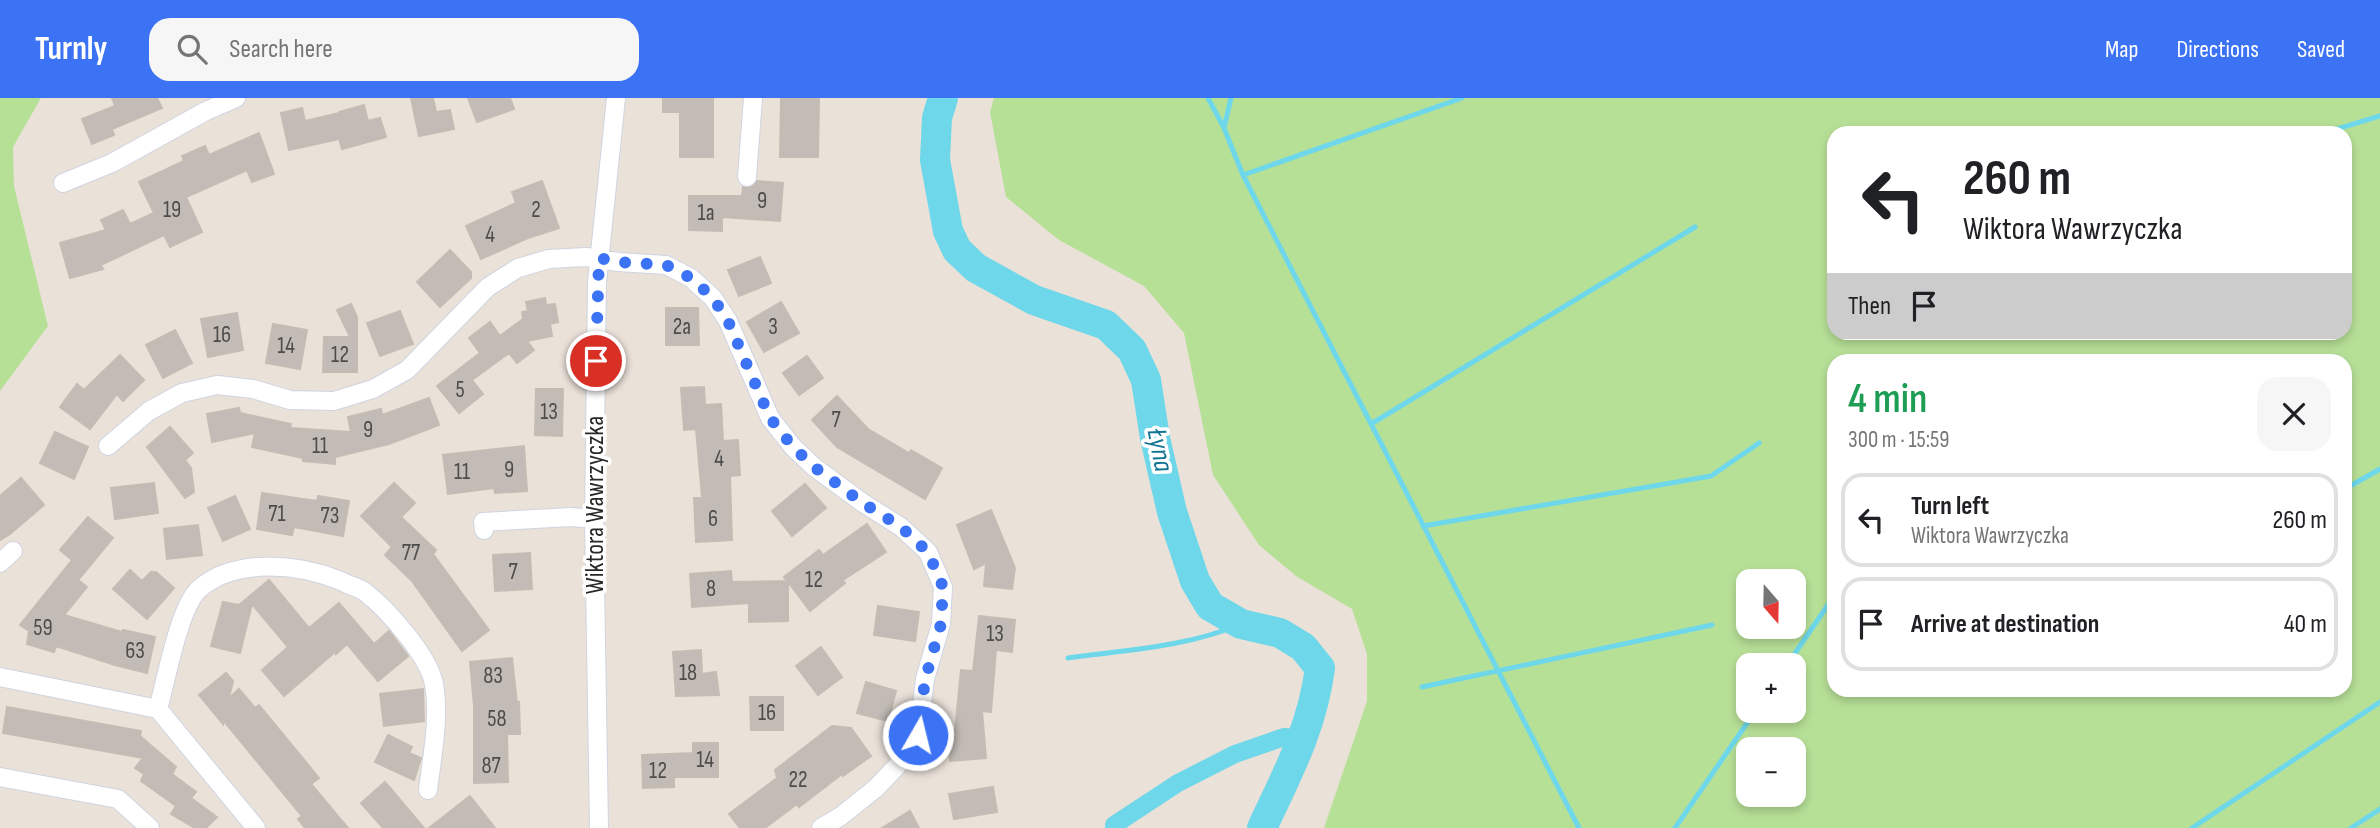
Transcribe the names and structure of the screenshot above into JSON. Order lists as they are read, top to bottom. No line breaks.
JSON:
{"streets":{"street":["Wiktora Wawrzyczka"]},"water":["Łyna"],"house_numbers":["9","19","2","1a","4","2a","3","16","14","12","5","13","7","9","11","4","9","11","71","73","6","77","7","12","8","59","13","63","18","83","16","58","14","87","12","22"],"north":"bottom","page":{"header":"Turnly","search":"Search here","nav":["Map","Directions","Saved"],"turn":["260 m","Wiktora Wawrzyczka"],"then":"Then","heading":["4 min","300 m · 15:59"],"list":[{"name":"Turn left","note":"Wiktora Wawrzyczka","value":"260 m"},{"name":"Arrive at destination","value":"40 m"}],"map_buttons":["+","−"]}}
